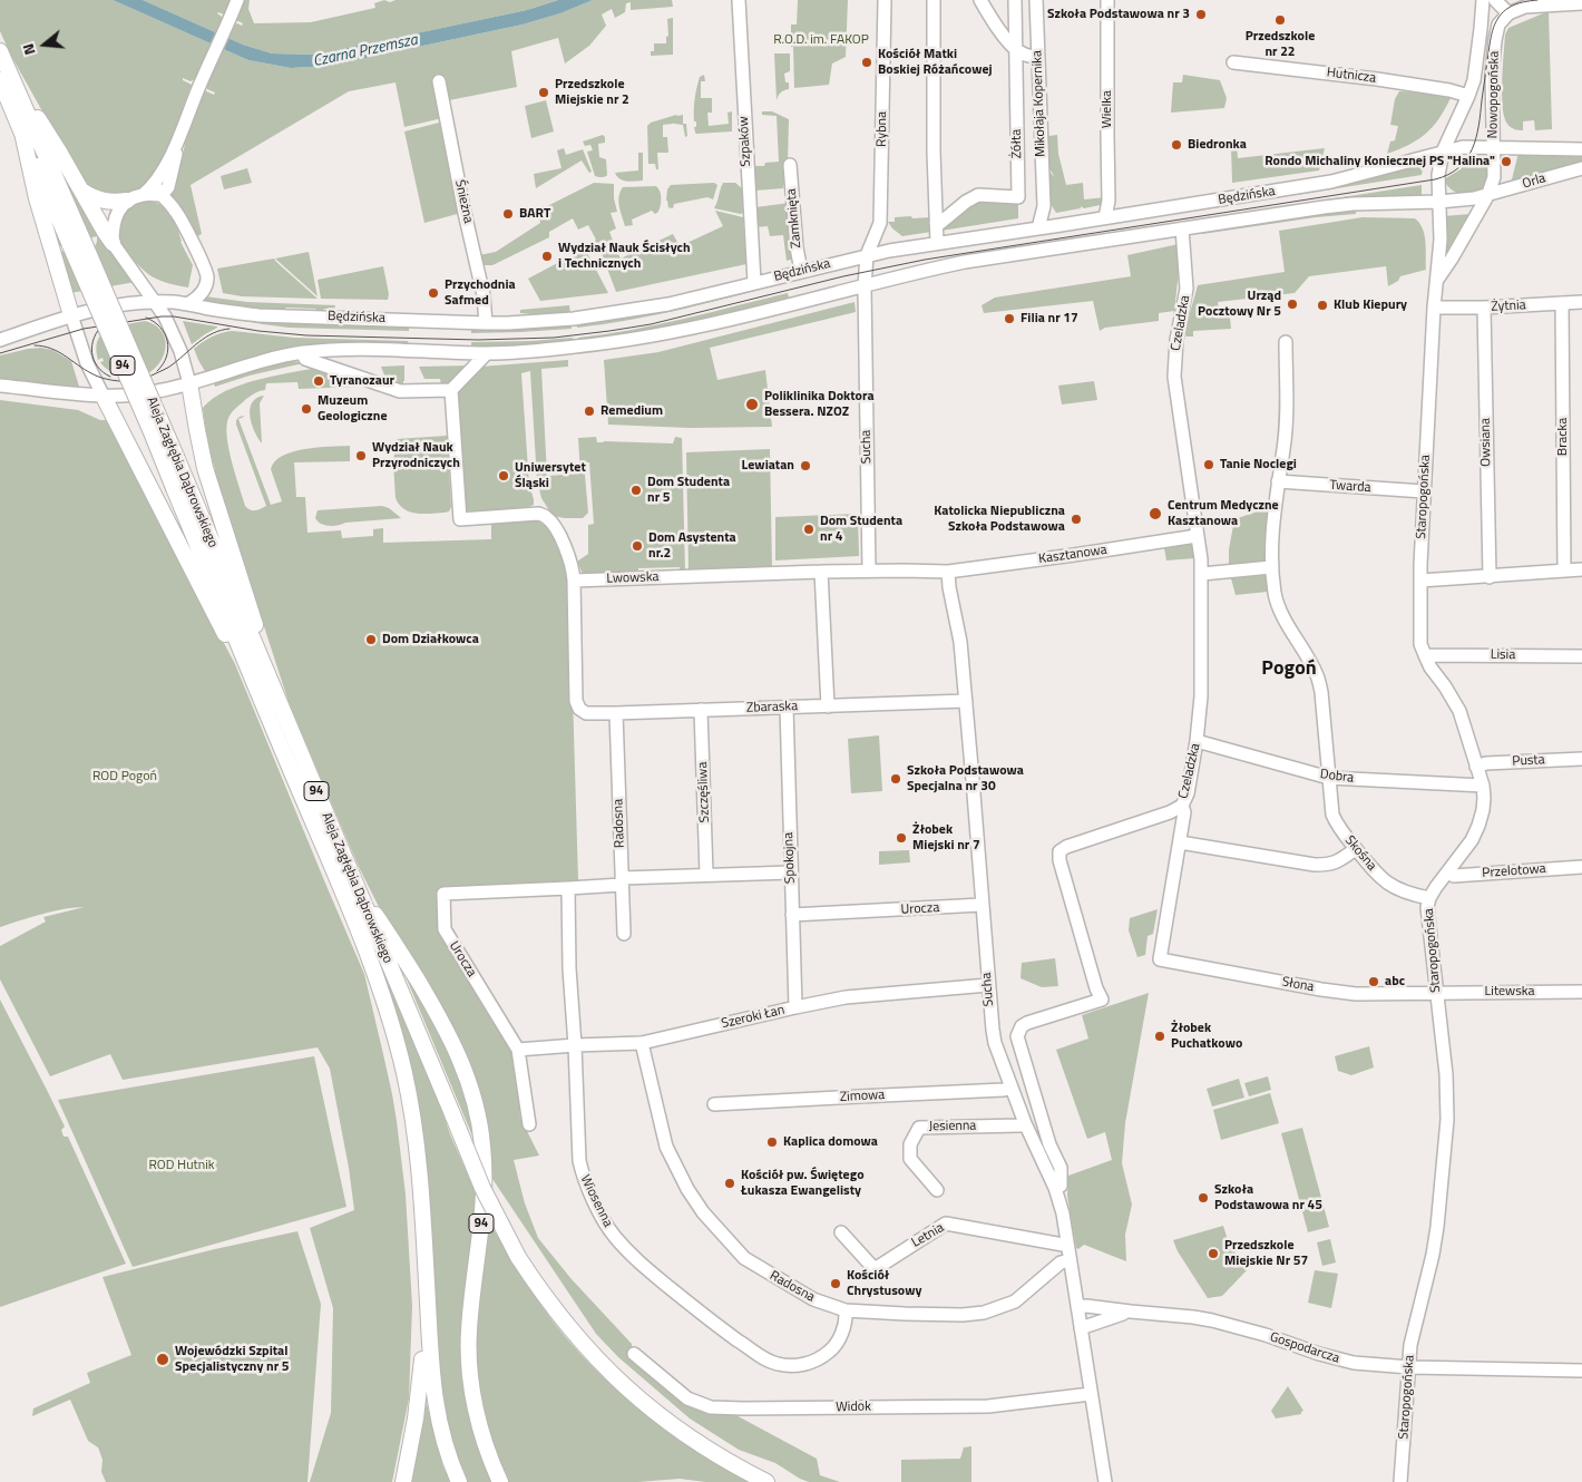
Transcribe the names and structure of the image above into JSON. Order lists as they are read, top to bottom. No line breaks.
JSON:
{"streets":{"main road":["94","Aleja Zagłębia Dąbrowskiego"],"street":["Hutnicza","Nowopogońska","Mikołaja Kopernika","Wielka","Rybna","Szpaków","Żółta","Orla","Będzińska","Śnieżna","Zamknięta","Żytnia","Czeladzka","Bracka","Owsiana","Sucha","Twarda","Staropogońska","Kasztanowa","Lwowska","Lisia","Zbaraska","Pusta","Dobra","Szczęśliwa","Radosna","Skośna","Spokojna","Przelotowa","Urocza","Słona","Litewska","Szeroki Łan","Zimowa","Jesienna","Wiosenna","Letnia","Gospodarcza","Widok"]},"crossings":[["Hutnicza","Nowopogońska"],["Nowopogońska","Orla"],["Nowopogońska","Będzińska"],["Nowopogońska","Staropogońska"],["Mikołaja Kopernika","Będzińska"],["Wielka","Będzińska"],["Rybna","Będzińska"],["Rybna","Sucha"],["Szpaków","Będzińska"],["Orla","Będzińska"],["Orla","Staropogońska"],["Będzińska","Śnieżna"],["Będzińska","Zamknięta"],["Będzińska","Czeladzka"],["Będzińska","Sucha"],["Będzińska","Staropogońska"],["Żytnia","Bracka"],["Żytnia","Owsiana"],["Żytnia","Staropogońska"],["Czeladzka","Sucha"],["Czeladzka","Kasztanowa"],["Czeladzka","Dobra"],["94","Aleja Zagłębia Dąbrowskiego"],["Sucha","Kasztanowa"],["Sucha","Lwowska"],["Sucha","Zbaraska"],["Sucha","Radosna"],["Sucha","Urocza"],["Sucha","Szeroki Łan"],["Sucha","Zimowa"],["Sucha","Jesienna"],["Sucha","Letnia"],["Sucha","Gospodarcza"],["Sucha","Widok"],["Twarda","Staropogońska"],["Twarda","Skośna"],["Staropogońska","Lisia"],["Staropogońska","Pusta"],["Staropogońska","Dobra"],["Staropogońska","Skośna"],["Staropogońska","Przelotowa"],["Staropogońska","Słona"],["Staropogońska","Litewska"],["Staropogońska","Gospodarcza"],["Kasztanowa","Lwowska"],["Lwowska","Zbaraska"],["Zbaraska","Szczęśliwa"],["Zbaraska","Radosna"],["Zbaraska","Spokojna"],["Dobra","Skośna"],["Szczęśliwa","Urocza"],["Radosna","Urocza"],["Radosna","Szeroki Łan"],["Radosna","Wiosenna"],["Spokojna","Urocza"],["Spokojna","Szeroki Łan"],["Urocza","Szeroki Łan"],["Urocza","Wiosenna"],["Słona","Litewska"],["Szeroki Łan","Wiosenna"]],"districts":["Pogoń"],"water":["Czarna Przemsza"],"parks":["R.O.D. im. FAKOP","ROD Pogoń","ROD Hutnik"],"places":["Szkoła Podstawowa nr 3","Przedszkole nr 22","Kościół Matki Boskiej Różańcowej","Przedszkole Miejskie nr 2","Biedronka","Rondo Michaliny Koniecznej PS \"Halina\"","BART","Wydział Nauk Ścisłych i Technicznych","Przychodnia Safmed","Urząd Pocztowy Nr 5","Klub Kiepury","Filia nr 17","Tyranozaur","Poliklinika Doktora Bessera. NZOZ","Muzeum Geologiczne","Remedium","Wydział Nauk Przyrodniczych","Tanie Noclegi","Lewiatan","Uniwersytet Śląski","Dom Studenta nr 5","Centrum Medyczne Kasztanowa","Katolicka Niepubliczna Szkoła Podstawowa","Dom Studenta nr 4","Dom Asystenta nr.2","Dom Działkowca","Szkoła Podstawowa Specjalna nr 30","Żłobek Miejski nr 7","abc","Żłobek Puchatkowo","Kaplica domowa","Kościół pw. Świętego Łukasza Ewangelisty","Szkoła Podstawowa nr 45","Przedszkole Miejskie Nr 57","Kościół Chrystusowy","Wojewódzki Szpital Specjalistyczny nr 5"],"north":"left"}
